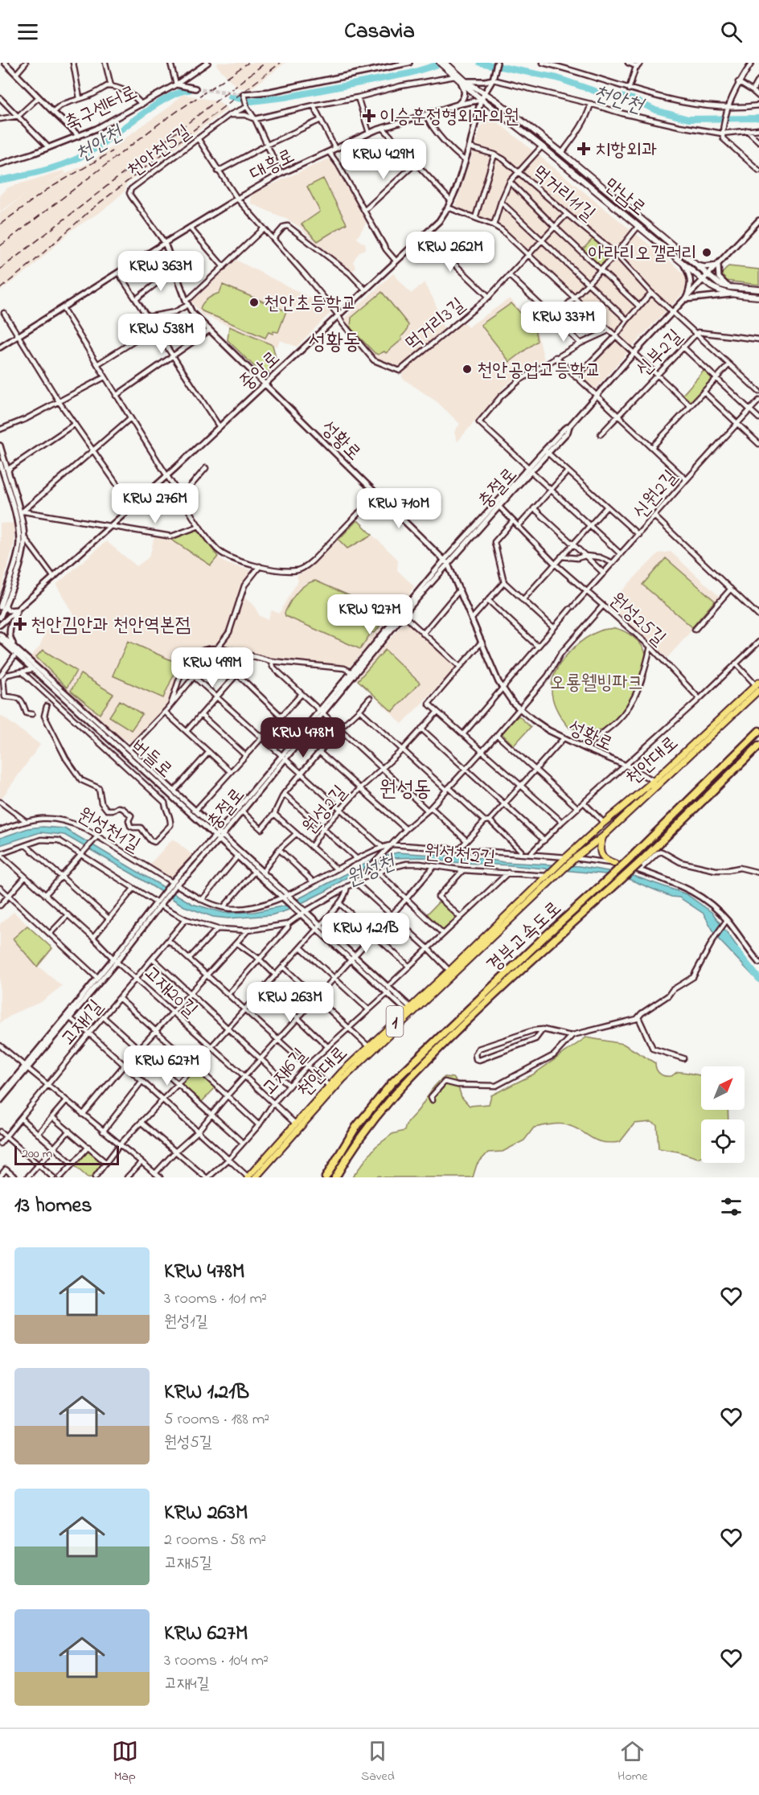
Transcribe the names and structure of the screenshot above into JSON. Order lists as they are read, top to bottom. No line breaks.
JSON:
{"streets":{"highway":["경부고속도로","1"],"main road":["만남로","천안대로"],"street":["축구센터로","천안천5길","대흥로","먹거리11길","먹거리3길","신부2길","중앙로","성황로","충절로","신원2길","원성25길","버들로","원성2길","원성천1길","원성천2길","고재20길","고재1길","고재6길"]},"crossings":[["천안천5길","대흥로"],["천안천5길","성황로"],["대흥로","만남로"],["대흥로","중앙로"],["대흥로","성황로"],["먹거리11길","먹거리3길"],["먹거리11길","신부2길"],["먹거리11길","중앙로"],["먹거리11길","충절로"],["만남로","중앙로"],["만남로","충절로"],["먹거리3길","중앙로"],["중앙로","성황로"],["성황로","충절로"],["성황로","신원2길"],["성황로","천안대로"],["충절로","원성25길"],["충절로","버들로"],["충절로","원성천1길"],["충절로","원성천2길"],["신원2길","원성25길"],["버들로","원성천1길"],["천안대로","원성천1길"],["천안대로","원성천2길"],["천안대로","고재20길"],["천안대로","1"],["원성천1길","경부고속도로"],["원성천1길","1"],["원성천2길","고재20길"],["원성천2길","1"],["원성천2길","고재1길"],["고재20길","고재1길"],["고재20길","고재6길"]],"districts":["성황동","원성동"],"water":["천안천","원성천"],"parks":["오룡웰빙파크"],"places":{"health":["이승훈정형외과의원","치항외과","천안김안과 천안역본점"],"other":["아라리오갤러리","천안초등학교","천안공업고등학교"]},"scale_bar":"200 m","north":"top right","page":{"header":"Casavia","price":["KRW 429M","KRW 262M","KRW 363M","KRW 337M","KRW 538M","KRW 276M","KRW 710M","KRW 927M","KRW 499M","KRW 478M","KRW 1.21B","KRW 263M","KRW 627M"],"scale":"200 m","heading":"13 homes","list":[{"name":"KRW 478M","note":"3 rooms · 101 m² · 원성1길"},{"name":"KRW 1.21B","note":"5 rooms · 188 m² · 원성5길"},{"name":"KRW 263M","note":"2 rooms · 58 m² · 고재5길"},{"name":"KRW 627M","note":"3 rooms · 104 m² · 고재4길"}],"tabs":["Map","Saved","Home"]}}
